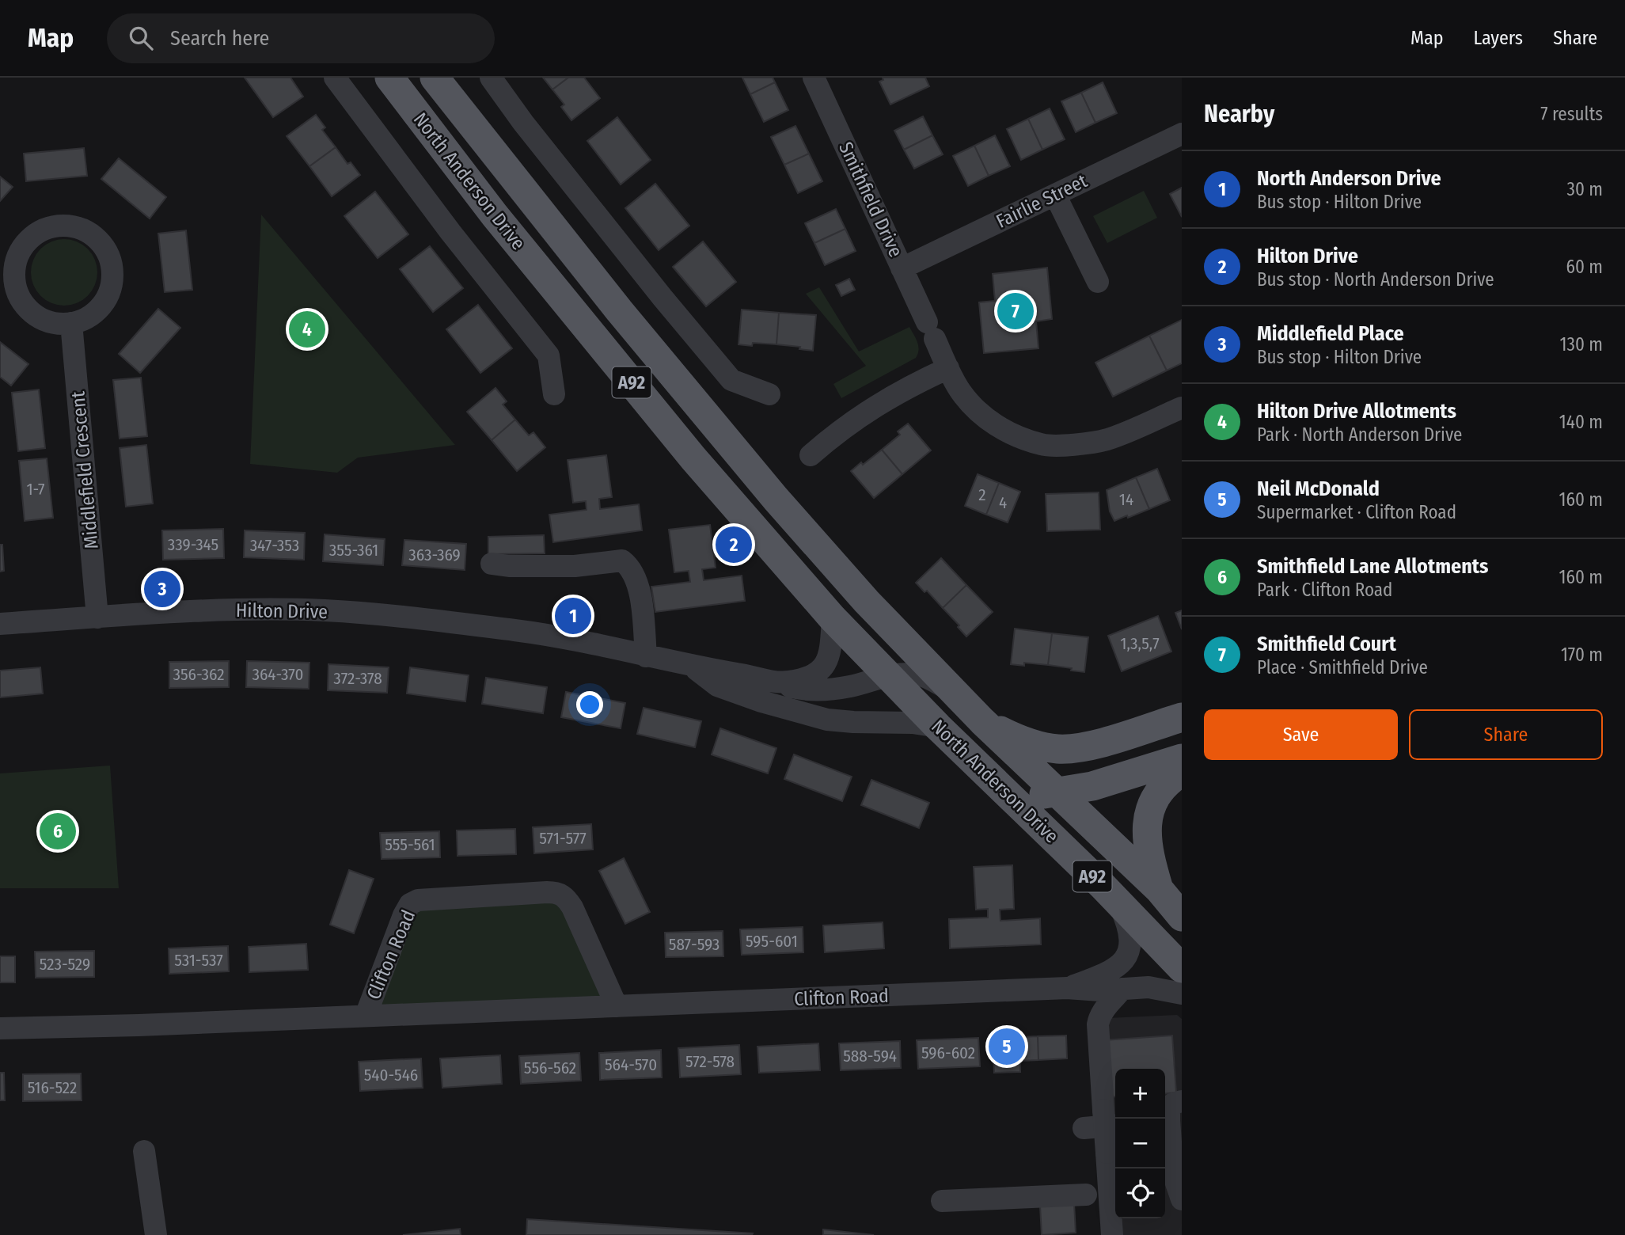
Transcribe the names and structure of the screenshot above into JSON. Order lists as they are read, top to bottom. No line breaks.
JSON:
{"streets":{"main road":["North Anderson Drive","A92"],"street":["Smithfield Drive","Fairlie Street","Middlefield Crescent","Hilton Drive","Clifton Road"]},"crossings":[["North Anderson Drive","Hilton Drive"],["North Anderson Drive","Clifton Road"],["Smithfield Drive","Fairlie Street"],["Middlefield Crescent","Hilton Drive"]],"house_numbers":["1-7","2","14","4","339-345","347-353","355-361","363-369","1,3,5,7","356-362","364-370","372-378","571-577","555-561","595-601","587-593","531-537","523-529","596-602","588-594","572-578","564-570","556-562","540-546","516-522"],"page":{"header":"Map","search":"Search here","nav":["Map","Layers","Share"],"heading":["Nearby","7 results"],"list":[{"mark":"1","name":"North Anderson Drive","note":"Bus stop · Hilton Drive","value":"30 m"},{"mark":"2","name":"Hilton Drive","note":"Bus stop · North Anderson Drive","value":"60 m"},{"mark":"3","name":"Middlefield Place","note":"Bus stop · Hilton Drive","value":"130 m"},{"mark":"4","name":"Hilton Drive Allotments","note":"Park · North Anderson Drive","value":"140 m"},{"mark":"5","name":"Neil McDonald","note":"Supermarket · Clifton Road","value":"160 m"},{"mark":"6","name":"Smithfield Lane Allotments","note":"Park · Clifton Road","value":"160 m"},{"mark":"7","name":"Smithfield Court","note":"Place · Smithfield Drive","value":"170 m"}],"pins":["7","4","2","3","1","6","5"],"buttons":["Save","Share"],"map_buttons":["+","−"]}}
